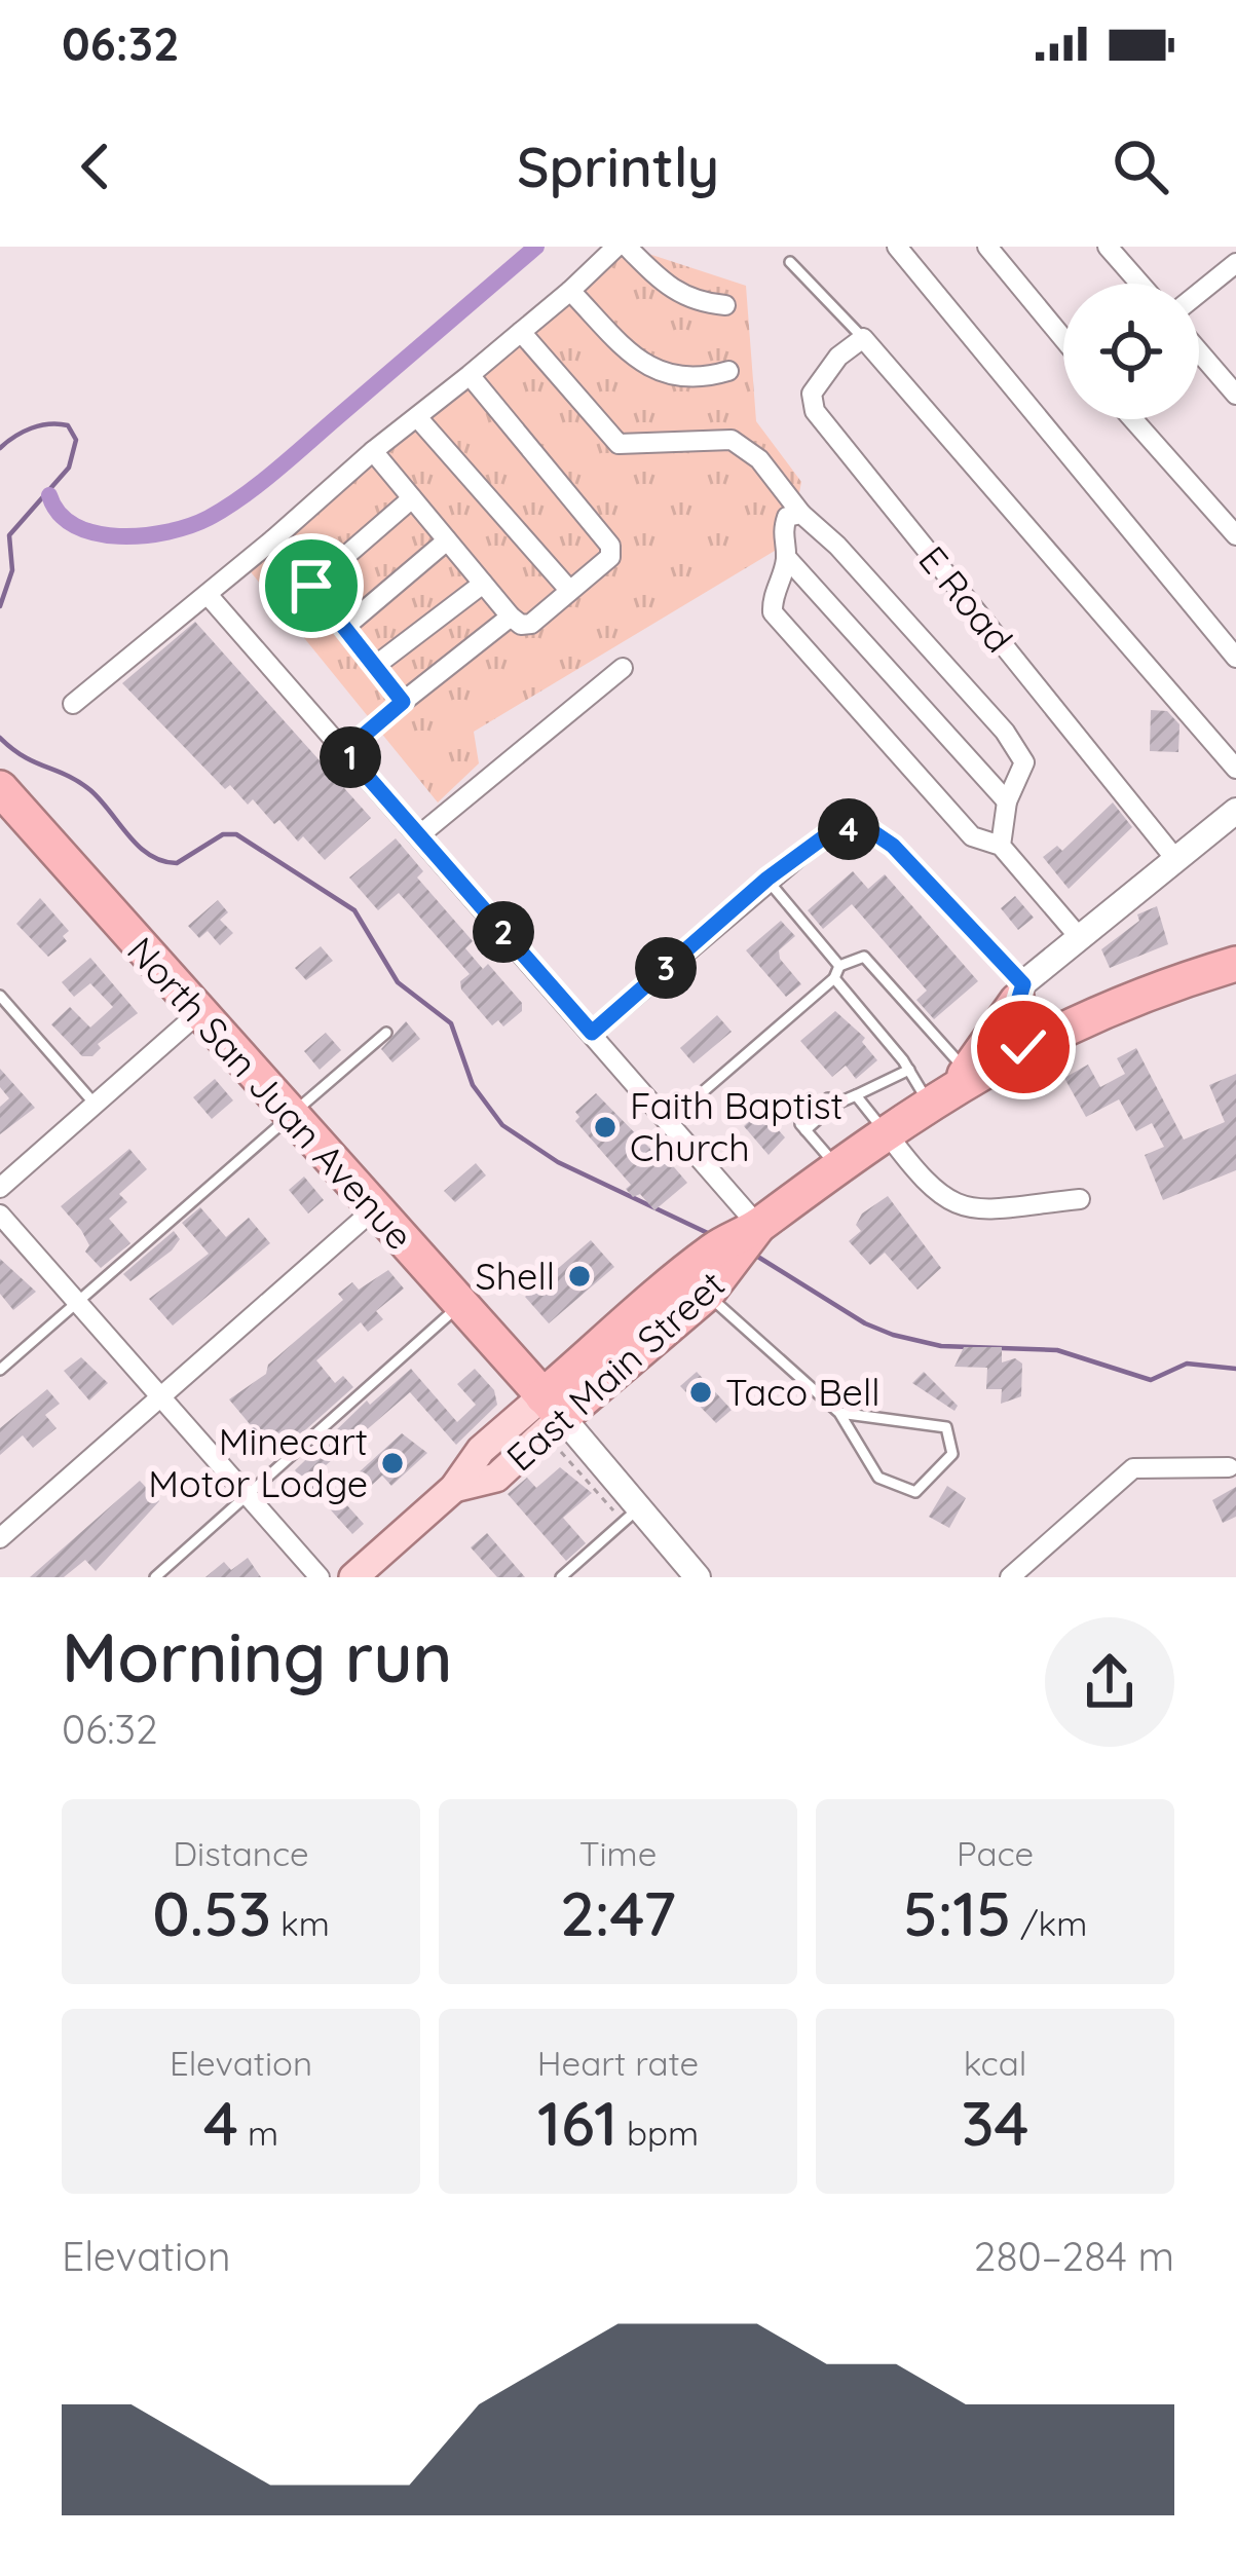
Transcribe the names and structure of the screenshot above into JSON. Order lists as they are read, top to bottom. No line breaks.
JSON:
{"streets":{"highway":["North San Juan Avenue","East Main Street"],"street":["E Road"]},"crossings":[["North San Juan Avenue","East Main Street"]],"places":["Faith Baptist Church","Shell","Taco Bell","Minecart Motor Lodge"],"page":{"status":"06:32","header":"Sprintly","pins":["1","4","2","3"],"heading":["Morning run","06:32"],"stats":[["Distance","0.53 km"],["Time","2:47"],["Pace","5:15 /km"],["Elevation","4 m"],["Heart rate","161 bpm"],["kcal","34"]],"chart":["Elevation","280–284 m"]}}
